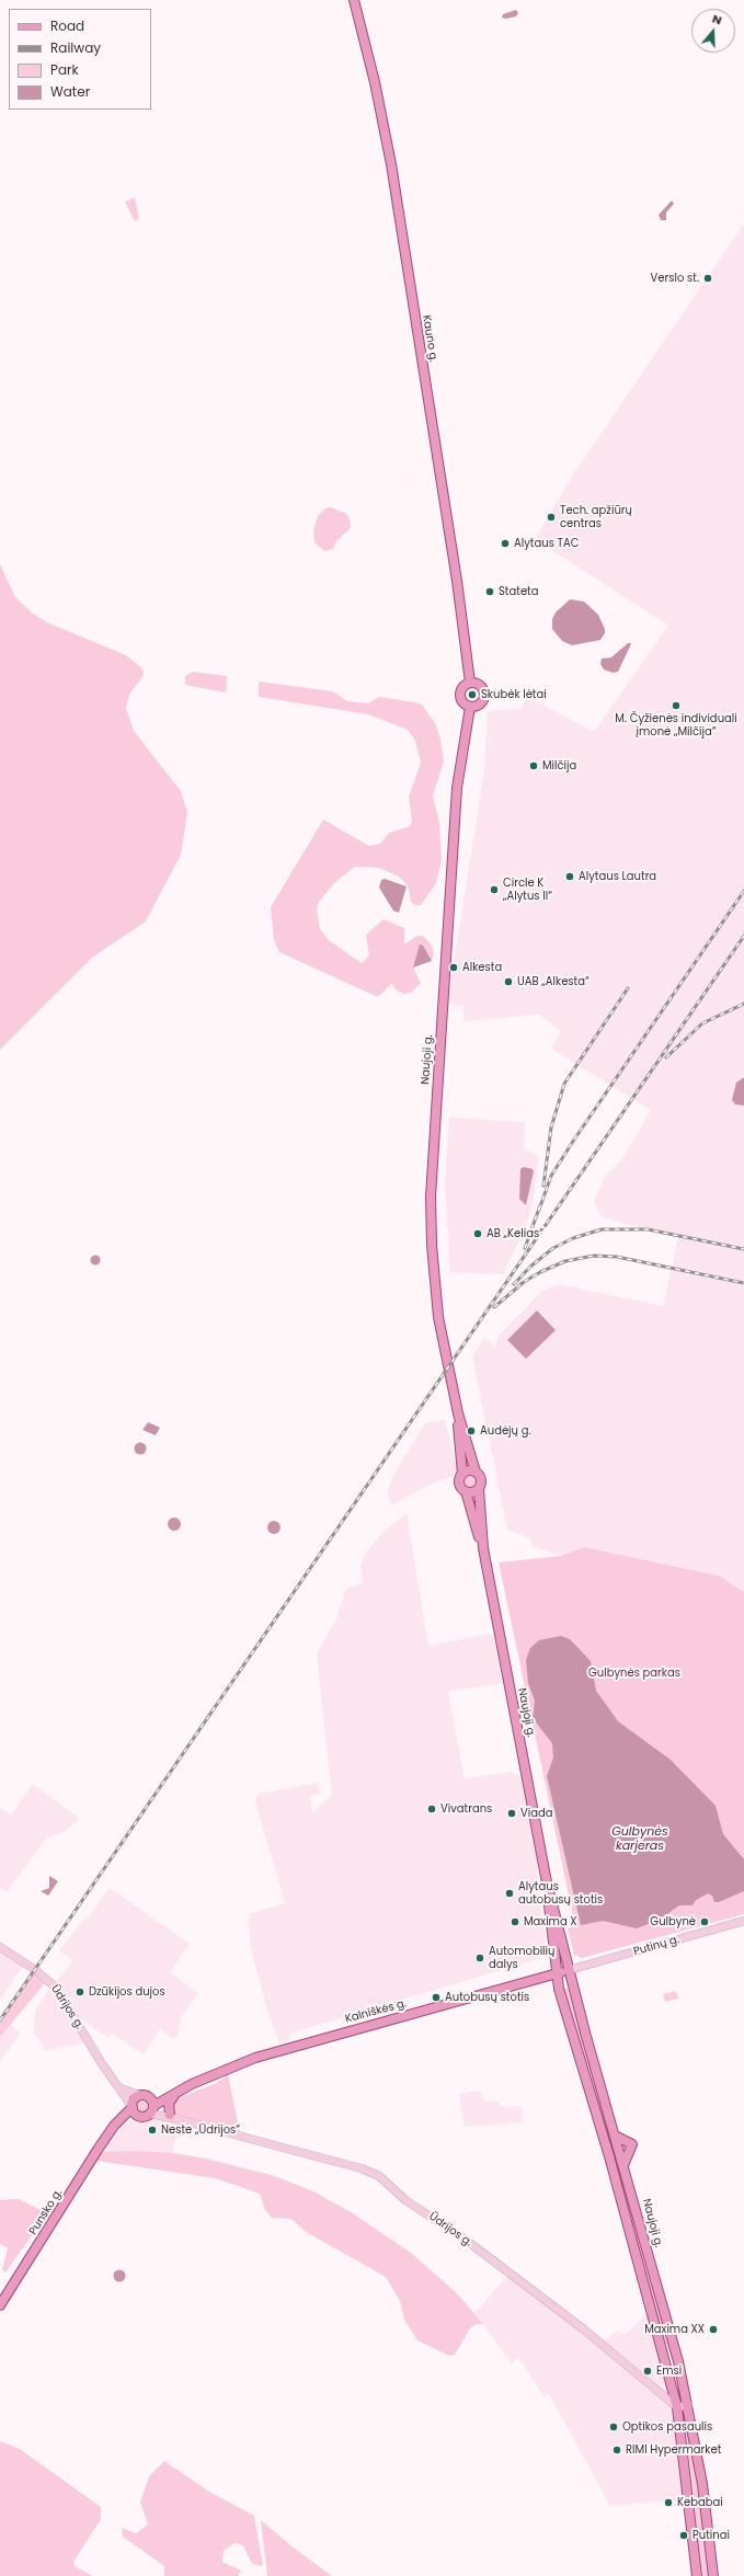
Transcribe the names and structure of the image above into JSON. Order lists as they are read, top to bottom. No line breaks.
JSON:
{"streets":{"main road":["Kauno g.","Naujoji g.","Putinų g.","Ūdrijos g.","Kalniškės g.","Punsko g."]},"crossings":[["Kauno g.","Naujoji g."],["Naujoji g.","Putinų g."],["Naujoji g.","Ūdrijos g."],["Naujoji g.","Kalniškės g."],["Putinų g.","Kalniškės g."],["Ūdrijos g.","Kalniškės g."],["Ūdrijos g.","Punsko g."],["Kalniškės g.","Punsko g."]],"water":["Gulbynės karjeras"],"parks":["Gulbynės parkas"],"places":["Verslo st.","Tech. apžiūrų centras","Alytaus TAC","Stateta","Skubėk lėtai","M. Čyžienės individuali įmonė „Milčija“","Milčija","Alytaus Lautra","Circle K „Alytus II“","Alkesta","UAB „Alkesta“","AB „Kelias“","Audėjų g.","Vivatrans","Viada","Alytaus autobusų stotis","Maxima X","Gulbynė","Automobilių dalys","Dzūkijos dujos","Autobusų stotis","Neste „Ūdrijos“","Maxima XX","Emsi","Optikos pasaulis","RIMI Hypermarket","Kebabai","Putinai"],"legend":["Road","Railway","Park","Water"],"north":"top"}
